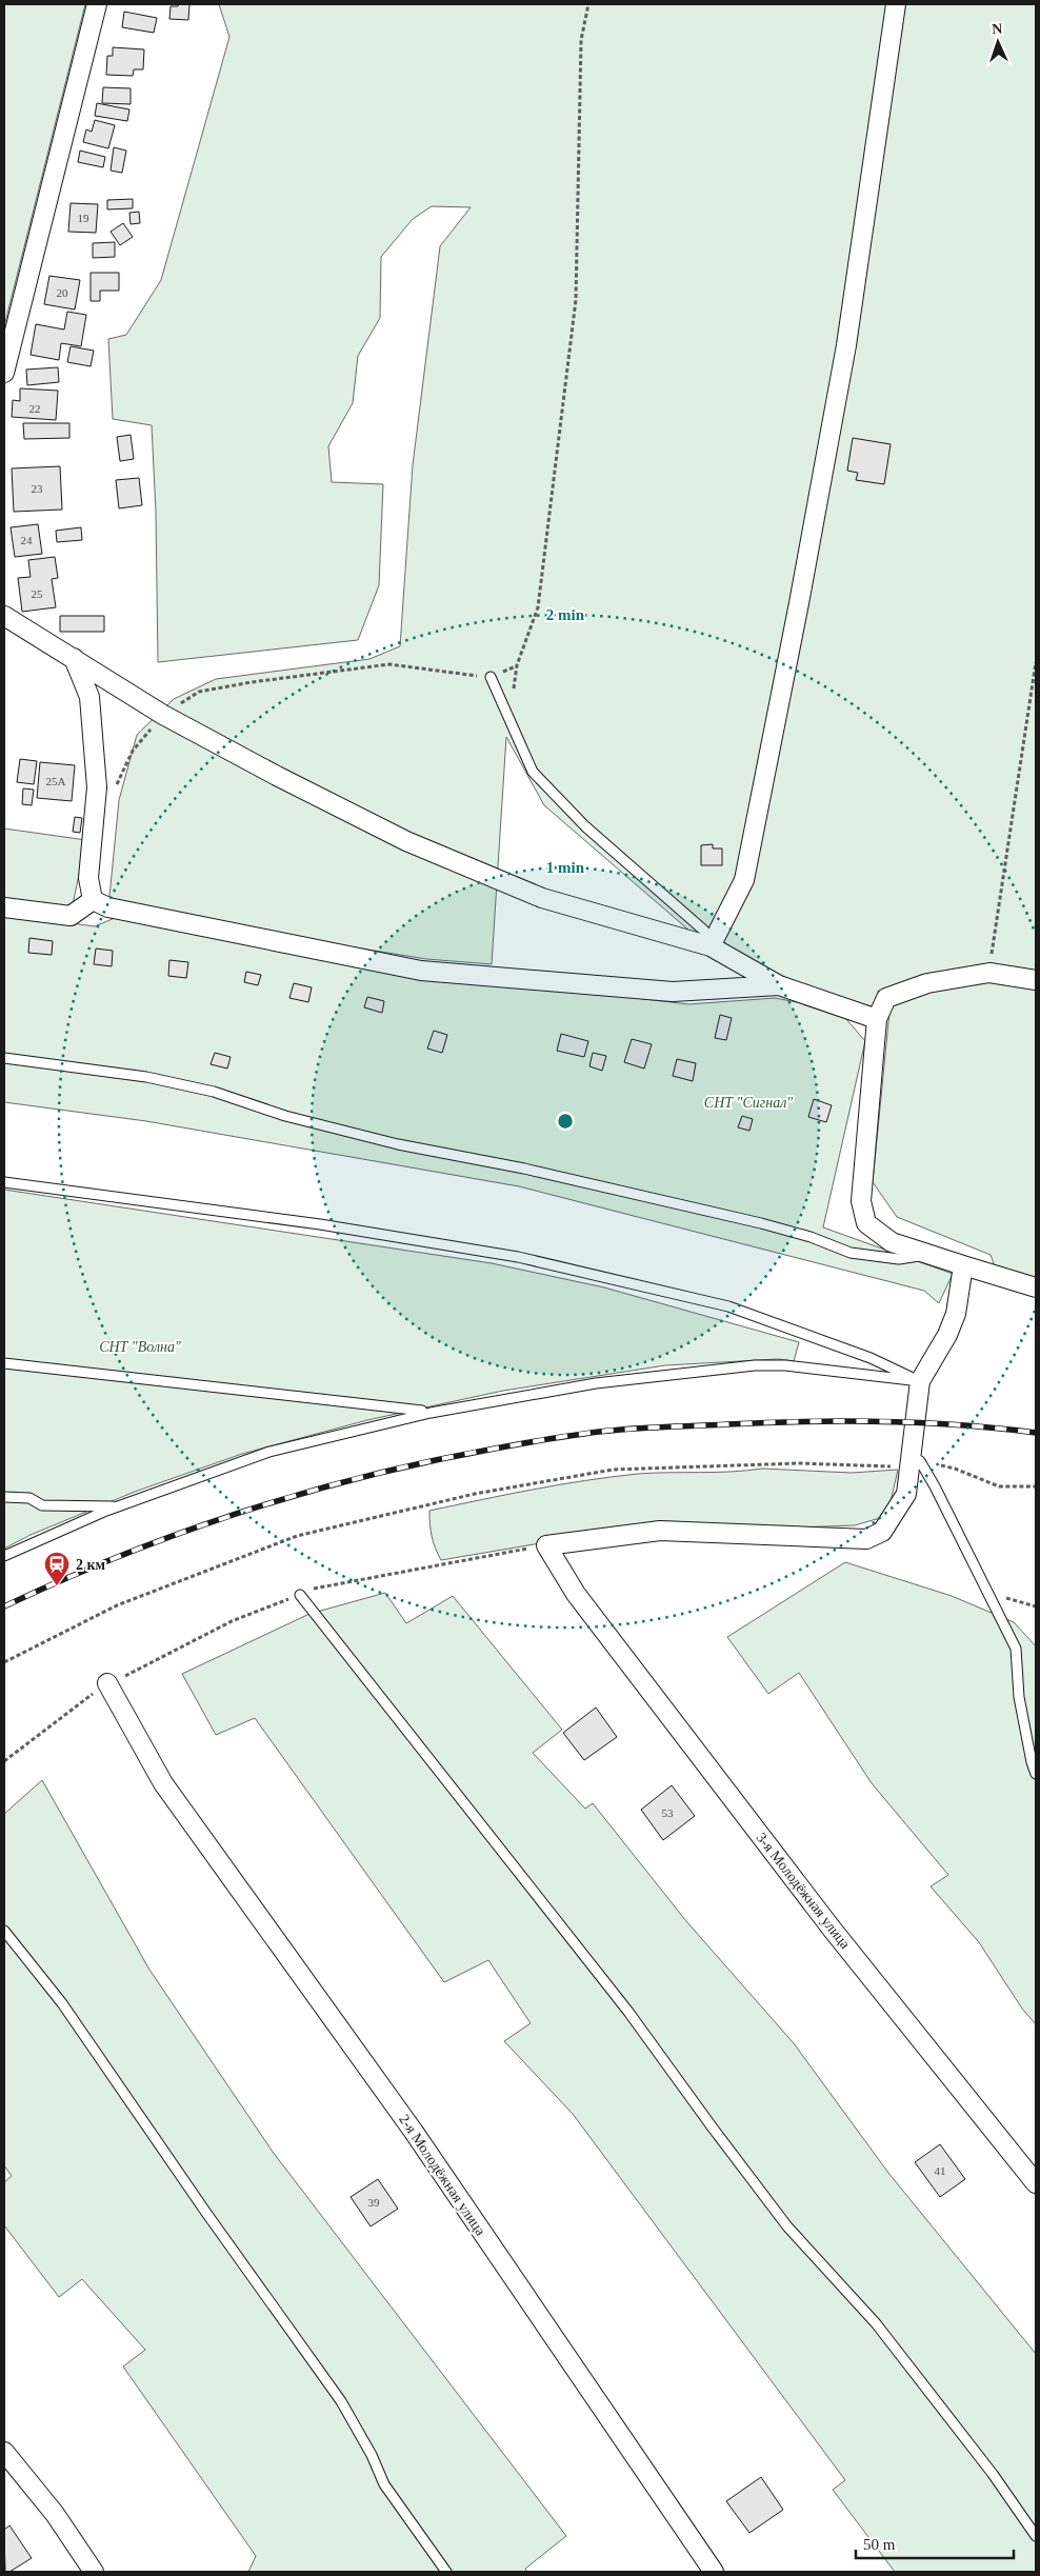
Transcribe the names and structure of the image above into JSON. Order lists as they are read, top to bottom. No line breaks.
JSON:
{"streets":{"street":["3-я Молодёжная улица","2-я Молодёжная улица"]},"parks":["СНТ \"Сигнал\"","СНТ \"Волна\""],"places":{"station":["2 км"]},"house_numbers":["19","20","22","23","24","25","25А","53","41","39"],"scale_bar":"50 m","north":"top","rings":["2 min","1 min"]}
